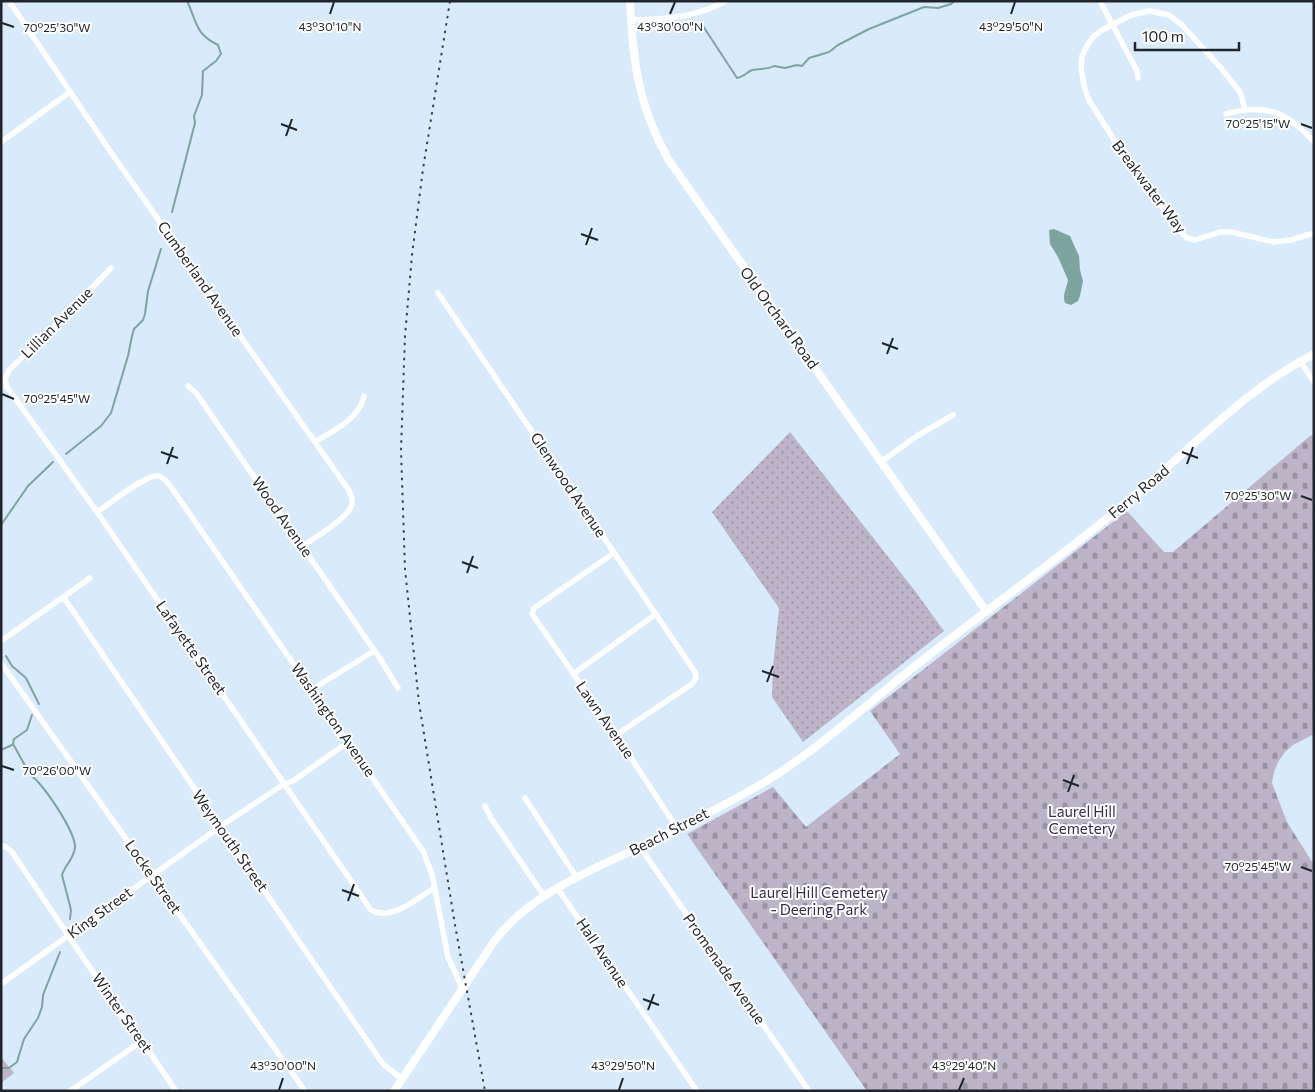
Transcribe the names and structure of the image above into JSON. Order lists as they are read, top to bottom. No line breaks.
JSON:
{"streets":{"main road":["Old Orchard Road","Ferry Road","Beach Street"],"street":["Breakwater Way","Cumberland Avenue","Lillian Avenue","Glenwood Avenue","Wood Avenue","Lafayette Street","Washington Avenue","Lawn Avenue","Weymouth Street","Locke Street","King Street","Hall Avenue","Promenade Avenue","Winter Street"]},"crossings":[["Cumberland Avenue","Wood Avenue"],["Old Orchard Road","Ferry Road"],["Old Orchard Road","Beach Street"],["Lillian Avenue","Lafayette Street"],["Glenwood Avenue","Lawn Avenue"],["Ferry Road","Beach Street"],["Lafayette Street","Washington Avenue"],["Lafayette Street","King Street"],["Washington Avenue","Beach Street"],["Washington Avenue","King Street"],["Lawn Avenue","Beach Street"],["Beach Street","Weymouth Street"],["Beach Street","Hall Avenue"],["Beach Street","Promenade Avenue"],["Weymouth Street","King Street"],["Locke Street","King Street"],["King Street","Winter Street"]],"parks":["Laurel Hill Cemetery","Laurel Hill Cemetery - Deering Park"],"scale_bar":"100 m","coordinates":["43°30'10\"N","43°30'00\"N","43°29'50\"N","70°25'30\"W","70°25'15\"W","70°25'45\"W","70°26'00\"W","43°29'40\"N"]}
